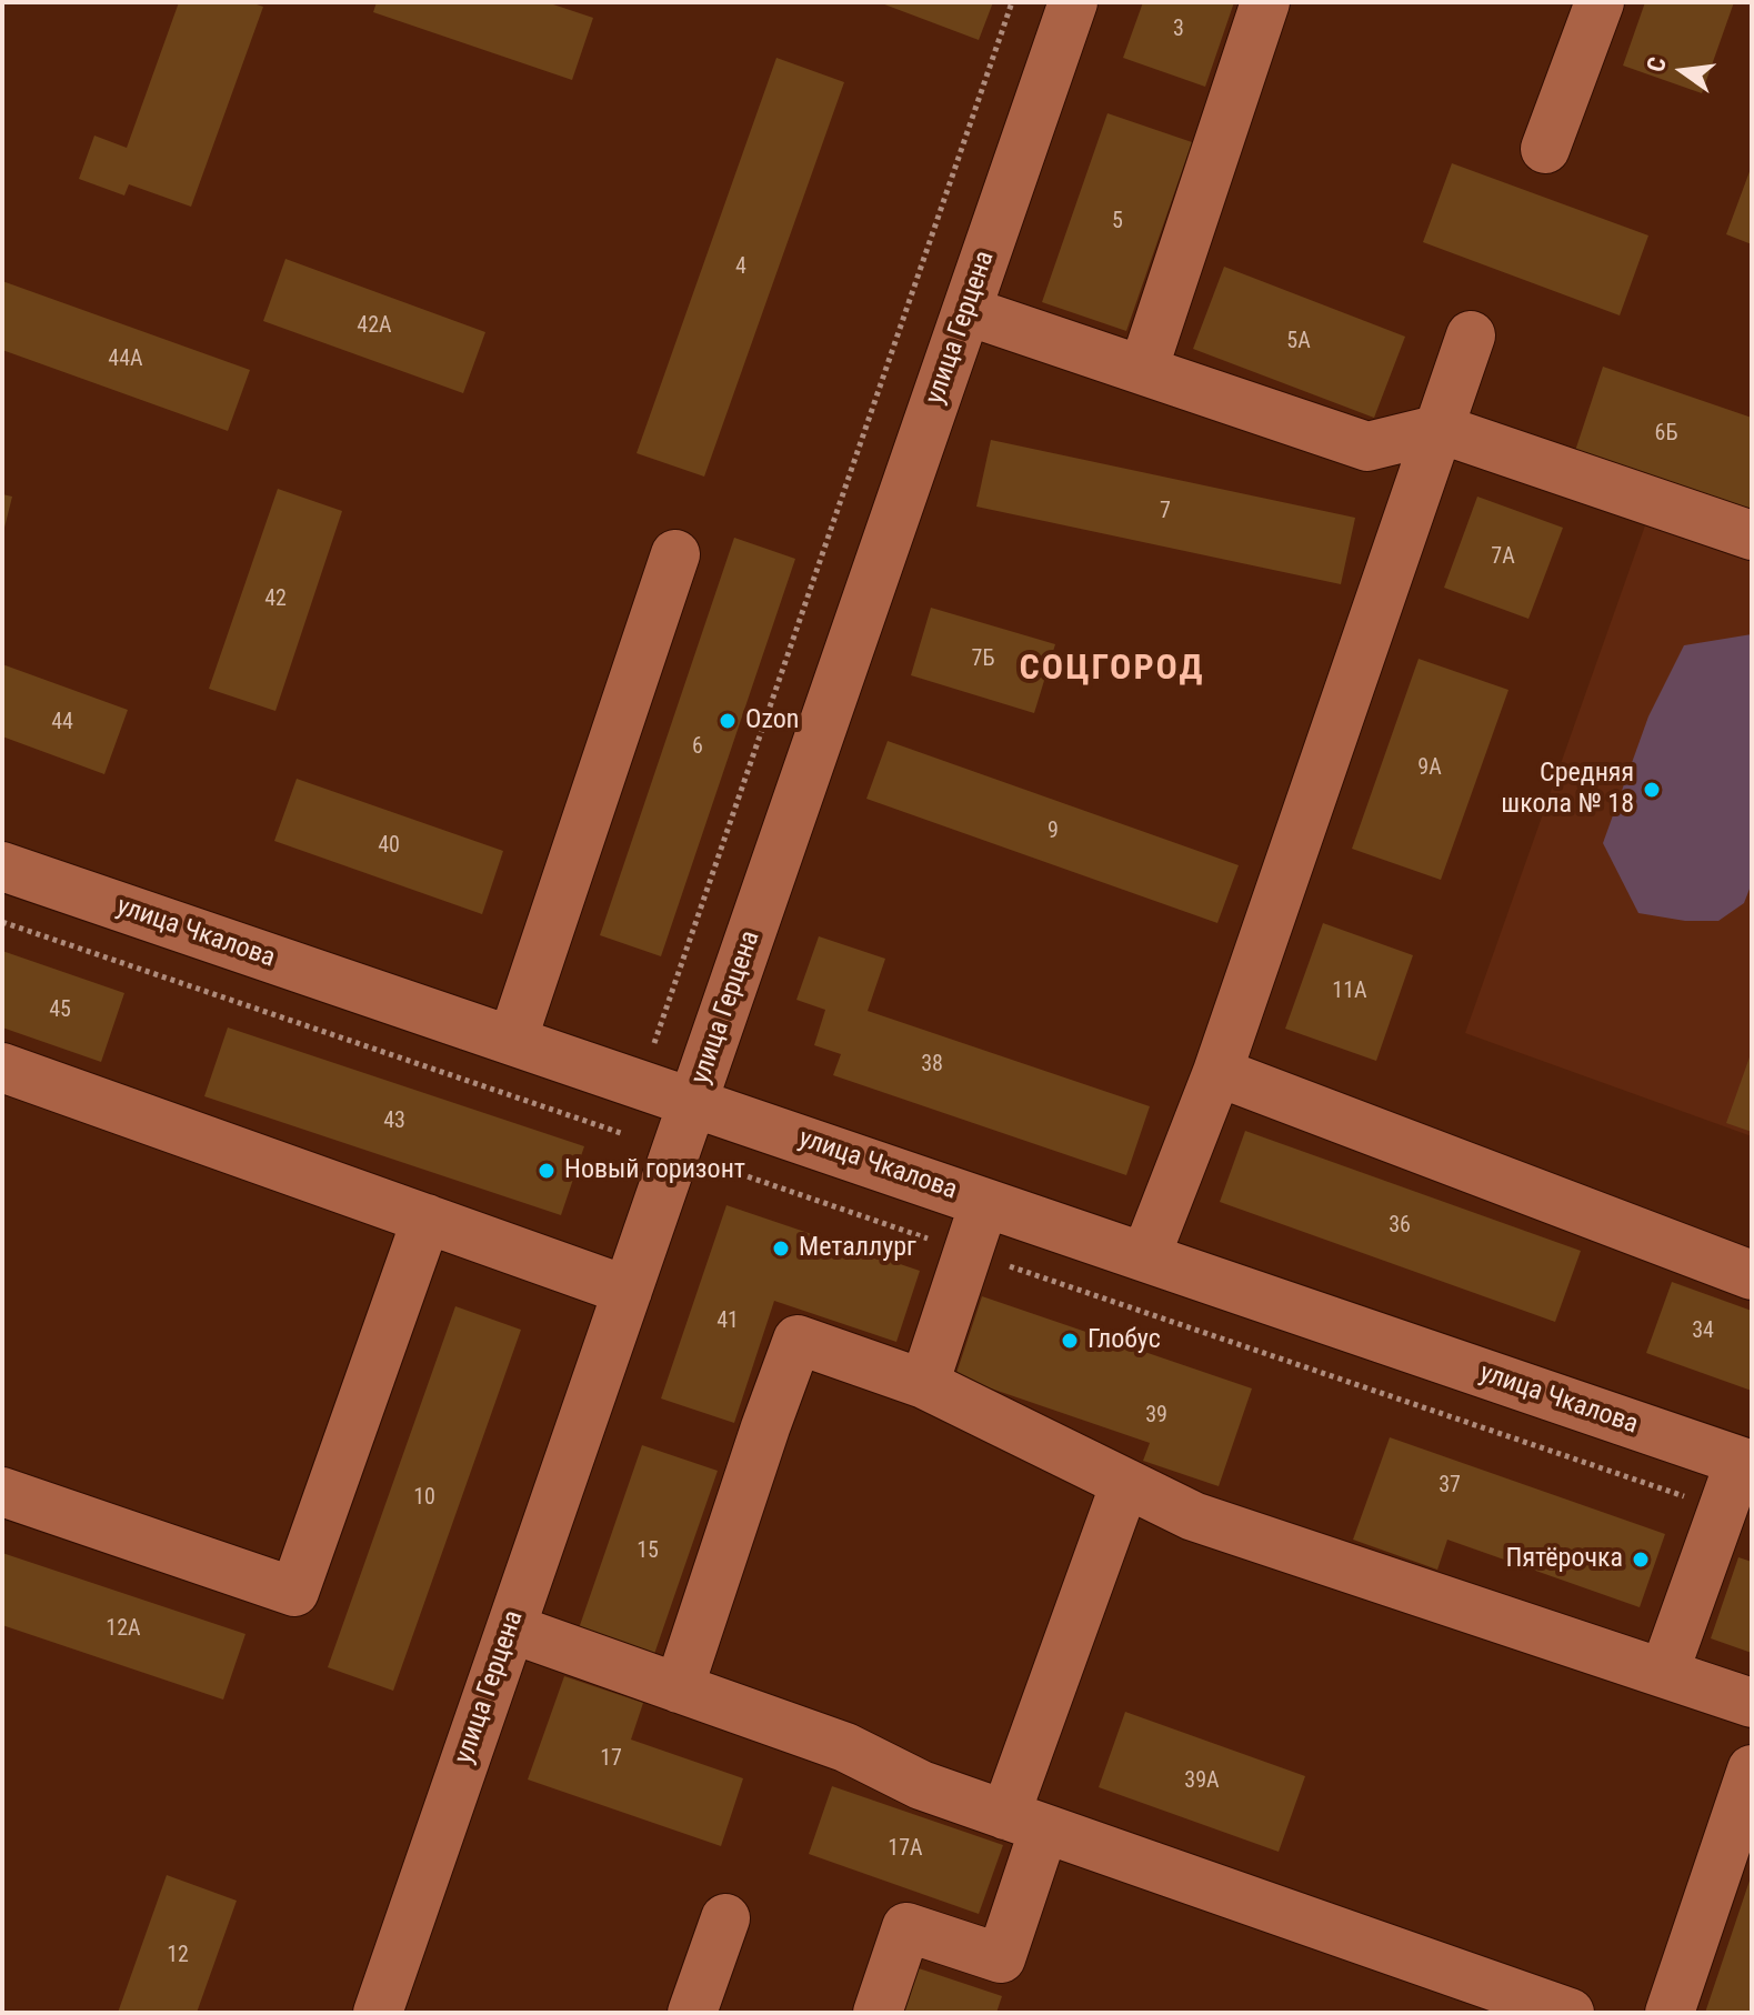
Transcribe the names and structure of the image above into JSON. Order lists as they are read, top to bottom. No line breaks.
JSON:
{"streets":{"street":["улица Герцена","улица Чкалова"]},"crossings":[["улица Герцена","улица Чкалова"]],"districts":["СОЦГОРОД"],"places":["Ozon","Средняя школа № 18","Новый горизонт","Металлург","Глобус","Пятёрочка"],"house_numbers":["3","5","4","42А","5А","44А","6Б","7","7А","42","7Б","44","6","9А","9","40","11А","45","38","43","36","41","34","39","37","10","15","12А","17","39А","17А","12"],"north":"left"}
